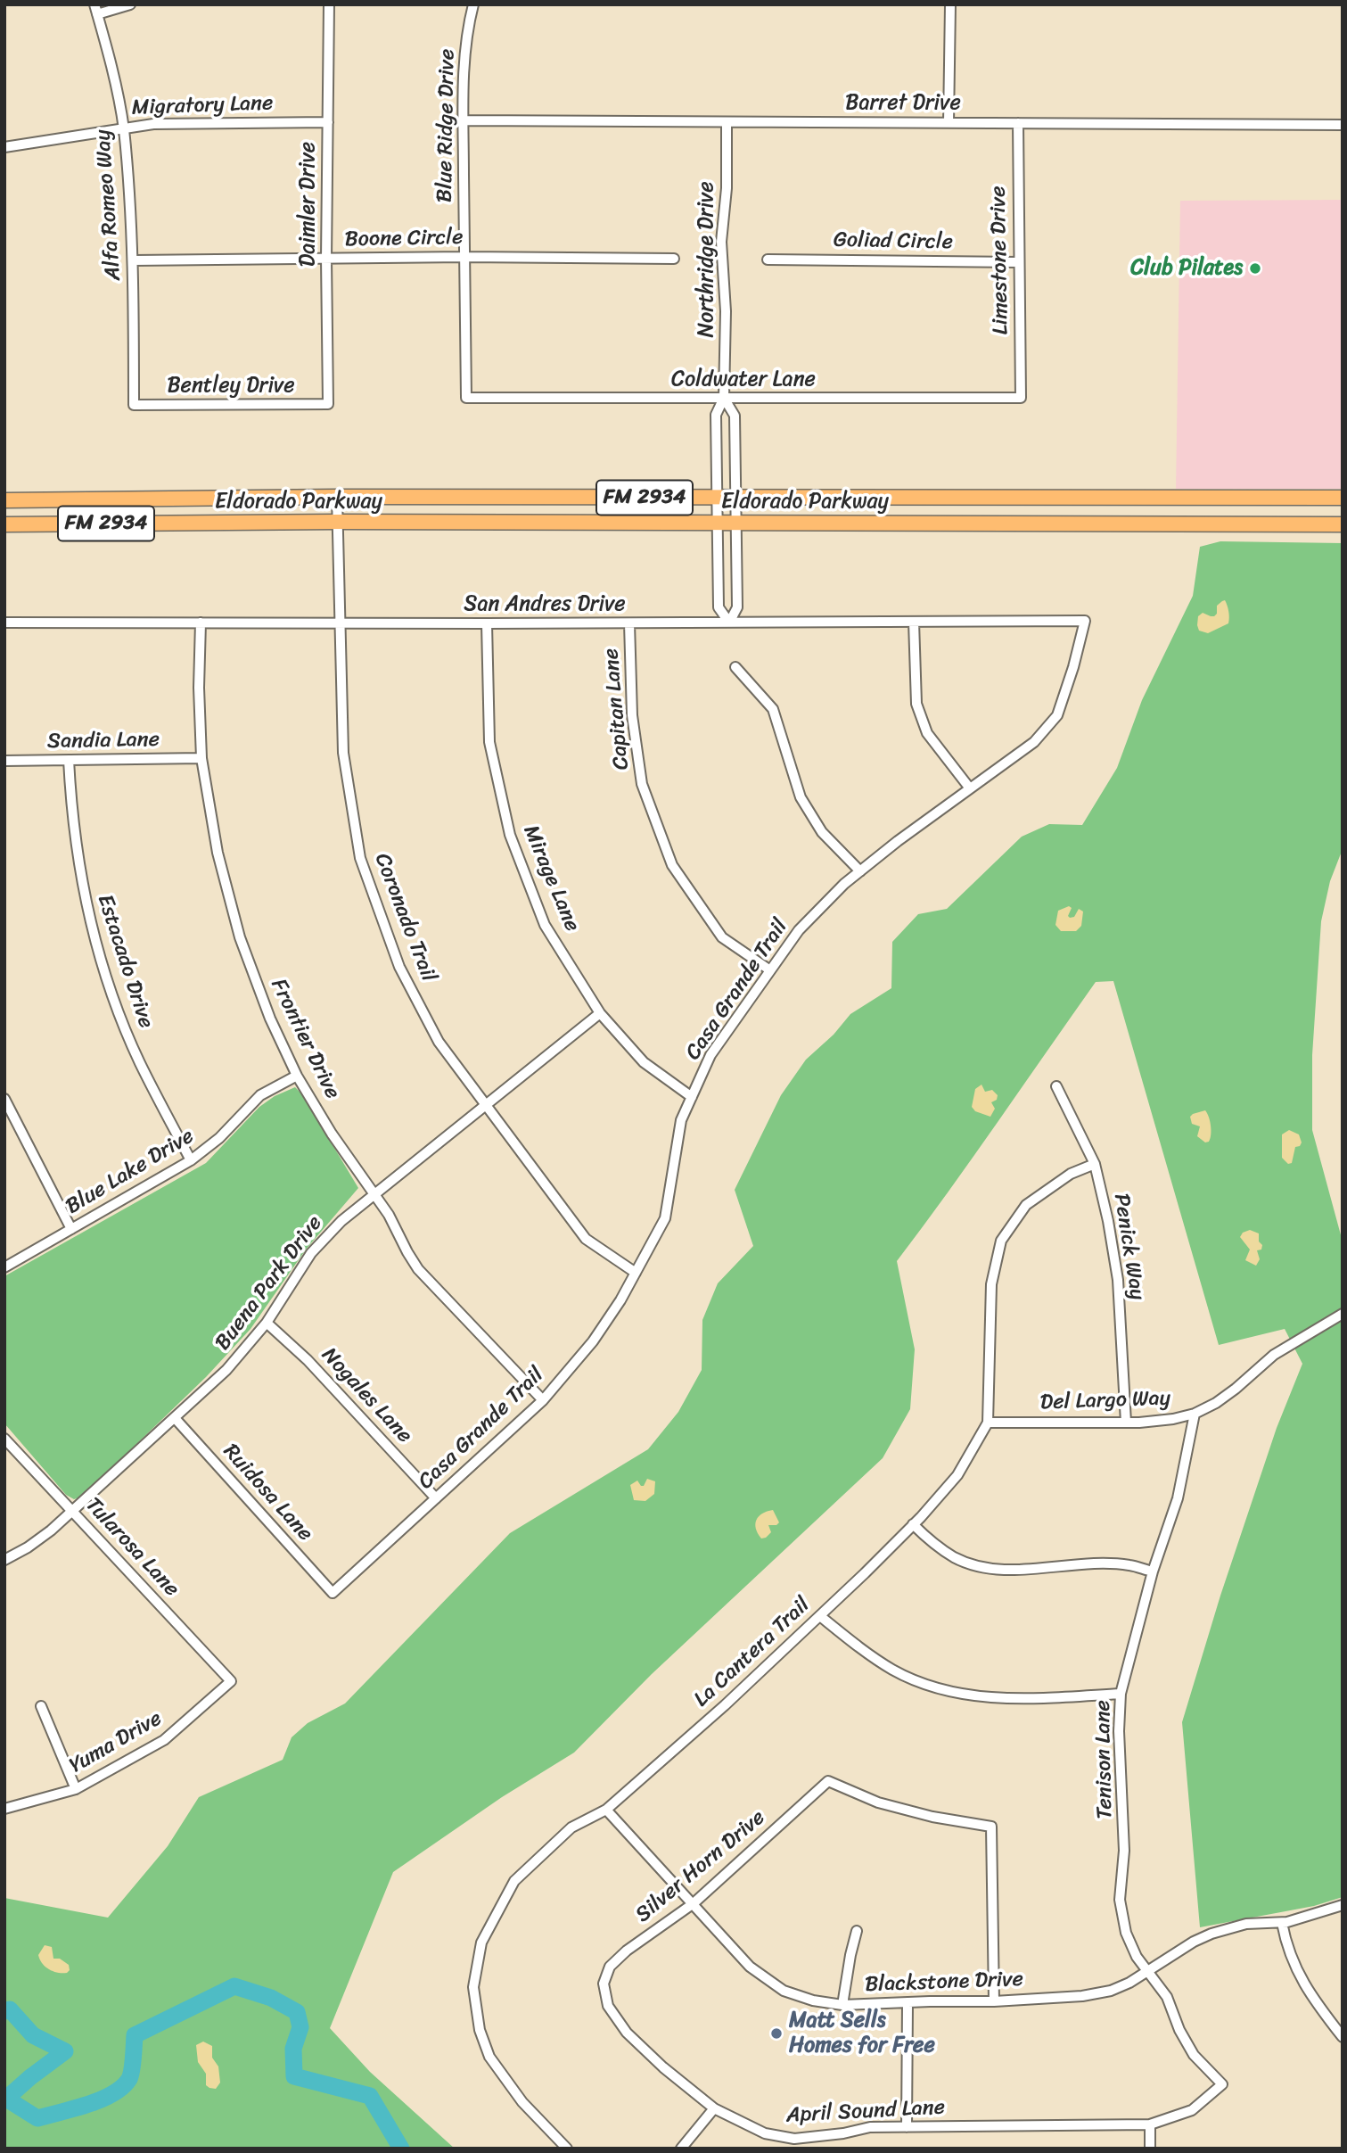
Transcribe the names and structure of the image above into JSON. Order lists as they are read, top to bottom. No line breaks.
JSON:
{"streets":{"main road":["FM 2934","Eldorado Parkway"],"street":["Barret Drive","Migratory Lane","Blue Ridge Drive","Daimler Drive","Alfa Romeo Way","Boone Circle","Goliad Circle","Northridge Drive","Limestone Drive","Coldwater Lane","Bentley Drive","San Andres Drive","Capitan Lane","Sandia Lane","Mirage Lane","Coronado Trail","Estacado Drive","Casa Grande Trail","Frontier Drive","Blue Lake Drive","Penick Way","Buena Park Drive","Nogales Lane","Del Largo Way","Ruidosa Lane","Tularosa Lane","La Cantera Trail","Yuma Drive","Tenison Lane","Silver Horn Drive","Blackstone Drive","April Sound Lane"]},"crossings":[["Barret Drive","Blue Ridge Drive"],["Barret Drive","Northridge Drive"],["Barret Drive","Limestone Drive"],["Migratory Lane","Daimler Drive"],["Migratory Lane","Alfa Romeo Way"],["Blue Ridge Drive","Boone Circle"],["Blue Ridge Drive","Coldwater Lane"],["Daimler Drive","Boone Circle"],["Daimler Drive","Bentley Drive"],["Alfa Romeo Way","Boone Circle"],["Alfa Romeo Way","Bentley Drive"],["Goliad Circle","Limestone Drive"],["Northridge Drive","Coldwater Lane"],["Northridge Drive","Eldorado Parkway"],["Northridge Drive","San Andres Drive"],["Limestone Drive","Coldwater Lane"],["Eldorado Parkway","Coronado Trail"],["San Andres Drive","Capitan Lane"],["San Andres Drive","Mirage Lane"],["San Andres Drive","Coronado Trail"],["San Andres Drive","Casa Grande Trail"],["San Andres Drive","Frontier Drive"],["Capitan Lane","Casa Grande Trail"],["Sandia Lane","Estacado Drive"],["Sandia Lane","Frontier Drive"],["Mirage Lane","Casa Grande Trail"],["Mirage Lane","Buena Park Drive"],["Coronado Trail","Casa Grande Trail"],["Coronado Trail","Buena Park Drive"],["Estacado Drive","Blue Lake Drive"],["Casa Grande Trail","Frontier Drive"],["Casa Grande Trail","Nogales Lane"],["Casa Grande Trail","Ruidosa Lane"],["Frontier Drive","Blue Lake Drive"],["Frontier Drive","Buena Park Drive"],["Penick Way","Del Largo Way"],["Penick Way","La Cantera Trail"],["Buena Park Drive","Nogales Lane"],["Buena Park Drive","Ruidosa Lane"],["Buena Park Drive","Tularosa Lane"],["Del Largo Way","La Cantera Trail"],["Del Largo Way","Tenison Lane"],["Tularosa Lane","Yuma Drive"],["La Cantera Trail","Blackstone Drive"],["Tenison Lane","Blackstone Drive"],["Tenison Lane","April Sound Lane"],["Silver Horn Drive","Blackstone Drive"],["Silver Horn Drive","April Sound Lane"]],"places":["Club Pilates","Matt Sells Homes for Free"]}
